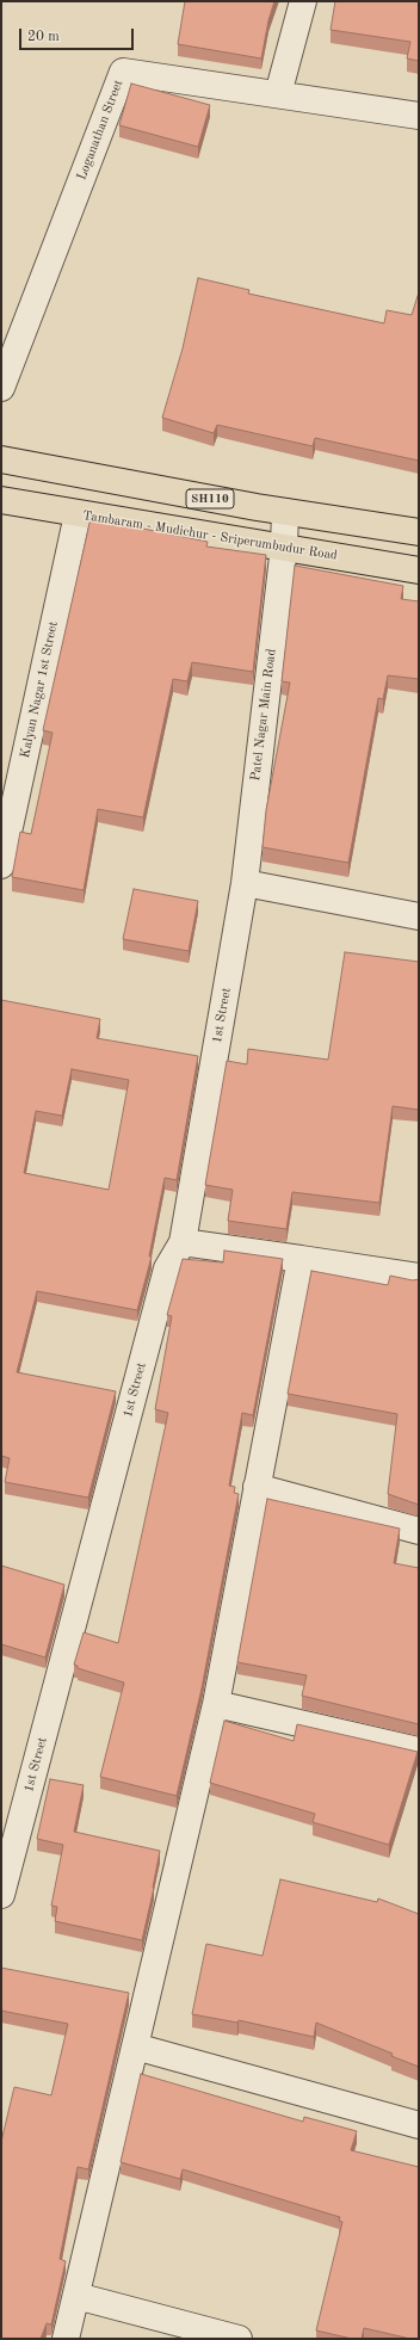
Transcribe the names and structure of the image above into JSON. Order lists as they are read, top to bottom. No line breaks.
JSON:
{"streets":{"main road":["SH110","Tambaram - Mudichur - Sriperumbudur Road"],"street":["Loganathan Street","Kalyan Nagar 1st Street","Patel Nagar Main Road","1st Street"]},"crossings":[["SH110","Patel Nagar Main Road"],["Tambaram - Mudichur - Sriperumbudur Road","Kalyan Nagar 1st Street"],["Tambaram - Mudichur - Sriperumbudur Road","Patel Nagar Main Road"],["Patel Nagar Main Road","1st Street"]],"scale_bar":"20 m"}
